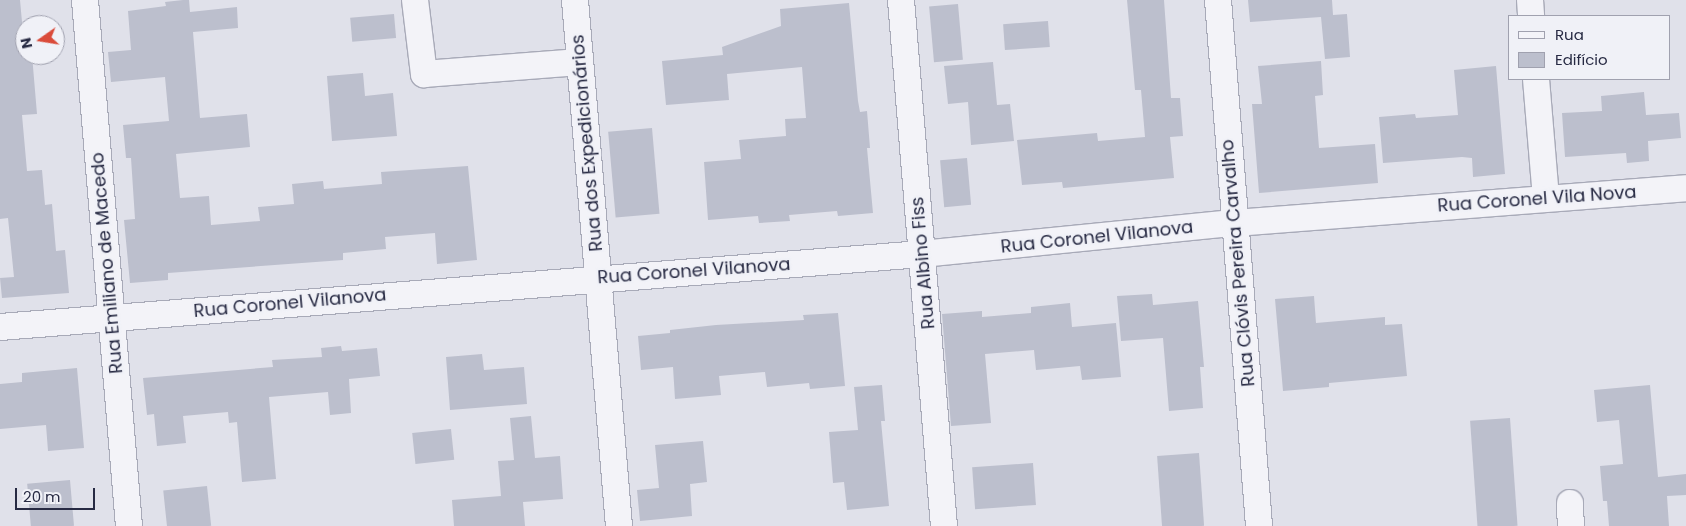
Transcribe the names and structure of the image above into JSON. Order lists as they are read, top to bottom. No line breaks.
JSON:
{"streets":{"street":["Rua dos Expedicionários","Rua Coronel Vila Nova","Rua Coronel Vilanova","Rua Emiliano de Macedo","Rua Albino Fiss","Rua Clóvis Pereira Carvalho"]},"crossings":[["Rua dos Expedicionários","Rua Coronel Vilanova"],["Rua Coronel Vila Nova","Rua Coronel Vilanova"],["Rua Coronel Vilanova","Rua Emiliano de Macedo"],["Rua Coronel Vilanova","Rua Albino Fiss"],["Rua Coronel Vilanova","Rua Clóvis Pereira Carvalho"]],"legend":["Rua","Edifício"],"scale_bar":"20 m","north":"left"}
